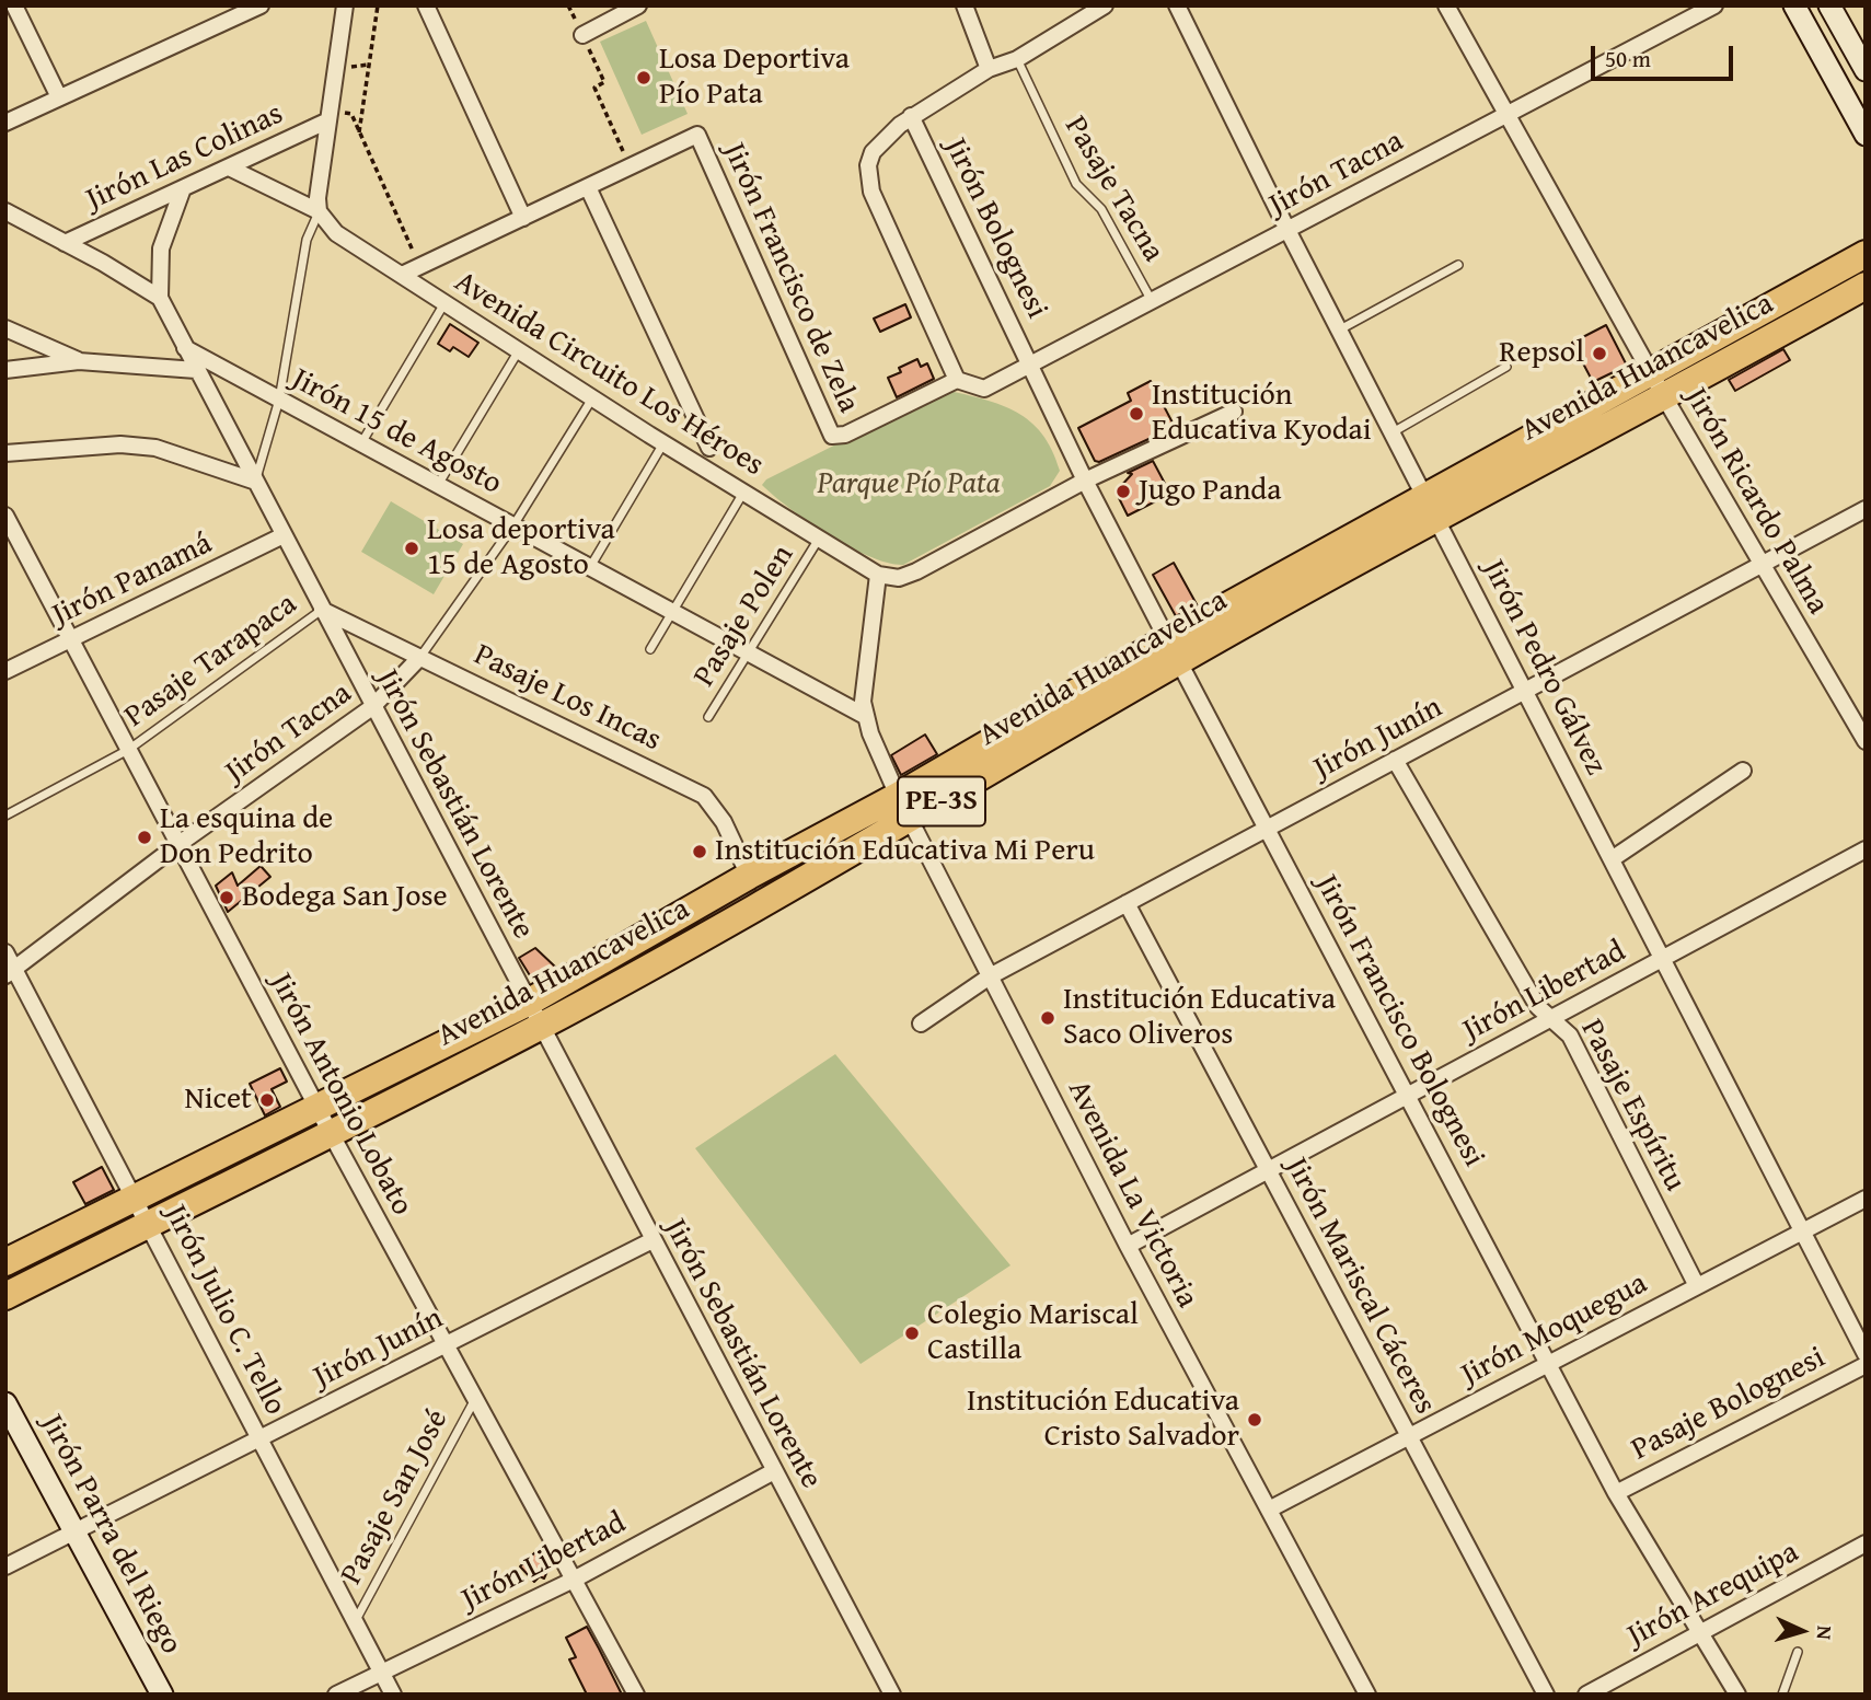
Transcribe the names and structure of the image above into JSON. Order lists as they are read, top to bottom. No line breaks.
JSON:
{"streets":{"highway":["Avenida Huancavelica","PE-3S"],"street":["Jirón Las Colinas","Jirón Tacna","Jirón Bolognesi","Jirón Francisco de Zela","Avenida Circuito Los Héroes","Jirón 15 de Agosto","Jirón Ricardo Palma","Jirón Panamá","Jirón Pedro Gálvez","Pasaje Los Incas","Jirón Junín","Jirón Sebastián Lorente","Jirón Libertad","Jirón Francisco Bolognesi","Jirón Antonio Lobato","Pasaje Espíritu","Avenida La Victoria","Jirón Mariscal Cáceres","Jirón Julio C. Tello","Jirón Moquegua","Pasaje Bolognesi","Jirón Parra del Riego","Jirón Arequipa"],"lane":["Pasaje Tacna","Pasaje Polen","Pasaje Tarapaca","Pasaje San José"]},"crossings":[["Jirón Tacna","Pasaje Tacna"],["Jirón Tacna","Jirón Bolognesi"],["Jirón Tacna","Jirón Francisco de Zela"],["Jirón Tacna","Avenida Circuito Los Héroes"],["Jirón Tacna","Jirón 15 de Agosto"],["Jirón Tacna","Jirón Ricardo Palma"],["Jirón Tacna","Jirón Pedro Gálvez"],["Jirón Tacna","Pasaje Los Incas"],["Jirón Tacna","Jirón Sebastián Lorente"],["Jirón Tacna","Jirón Francisco Bolognesi"],["Jirón Tacna","Jirón Antonio Lobato"],["Jirón Tacna","Jirón Julio C. Tello"],["Jirón Bolognesi","Jirón Francisco Bolognesi"],["Avenida Huancavelica","Jirón Ricardo Palma"],["Avenida Huancavelica","Jirón Pedro Gálvez"],["Avenida Huancavelica","Pasaje Los Incas"],["Avenida Huancavelica","Jirón Sebastián Lorente"],["Avenida Huancavelica","Jirón Francisco Bolognesi"],["Avenida Huancavelica","Jirón Antonio Lobato"],["Avenida Huancavelica","Avenida La Victoria"],["Avenida Huancavelica","Jirón Julio C. Tello"],["Avenida Circuito Los Héroes","Pasaje Polen"],["Avenida Circuito Los Héroes","Avenida La Victoria"],["Jirón 15 de Agosto","Pasaje Polen"],["Jirón 15 de Agosto","Jirón Sebastián Lorente"],["Jirón 15 de Agosto","Avenida La Victoria"],["Jirón Ricardo Palma","Jirón Junín"],["Jirón Panamá","Jirón Sebastián Lorente"],["Jirón Panamá","Jirón Antonio Lobato"],["Pasaje Tarapaca","Pasaje Los Incas"],["Pasaje Tarapaca","Jirón Sebastián Lorente"],["Pasaje Tarapaca","Jirón Antonio Lobato"],["Jirón Pedro Gálvez","Jirón Junín"],["Jirón Pedro Gálvez","Jirón Libertad"],["Jirón Pedro Gálvez","Jirón Moquegua"],["Pasaje Los Incas","Jirón Sebastián Lorente"],["Jirón Junín","Jirón Sebastián Lorente"],["Jirón Junín","Jirón Francisco Bolognesi"],["Jirón Junín","Jirón Antonio Lobato"],["Jirón Junín","Pasaje Espíritu"],["Jirón Junín","Avenida La Victoria"],["Jirón Junín","Jirón Mariscal Cáceres"],["Jirón Junín","Jirón Julio C. Tello"],["Jirón Junín","Jirón Parra del Riego"],["Jirón Sebastián Lorente","Jirón Libertad"],["Jirón Libertad","Jirón Francisco Bolognesi"],["Jirón Libertad","Jirón Antonio Lobato"],["Jirón Libertad","Pasaje Espíritu"],["Jirón Libertad","Avenida La Victoria"],["Jirón Libertad","Jirón Mariscal Cáceres"],["Jirón Libertad","Jirón Julio C. Tello"],["Jirón Francisco Bolognesi","Jirón Moquegua"],["Jirón Francisco Bolognesi","Pasaje Bolognesi"],["Jirón Francisco Bolognesi","Jirón Arequipa"],["Jirón Antonio Lobato","Pasaje San José"],["Pasaje Espíritu","Jirón Moquegua"],["Avenida La Victoria","Jirón Moquegua"],["Jirón Mariscal Cáceres","Jirón Moquegua"],["Jirón Julio C. Tello","Pasaje San José"]],"parks":["Parque Pío Pata"],"places":["Losa Deportiva Pío Pata","Repsol","Institución Educativa Kyodai","Jugo Panda","Losa deportiva 15 de Agosto","La esquina de Don Pedrito","Institución Educativa Mi Peru","Bodega San Jose","Institución Educativa Saco Oliveros","Nicet","Colegio Mariscal Castilla","Institución Educativa Cristo Salvador"],"scale_bar":"50 m","north":"right"}
